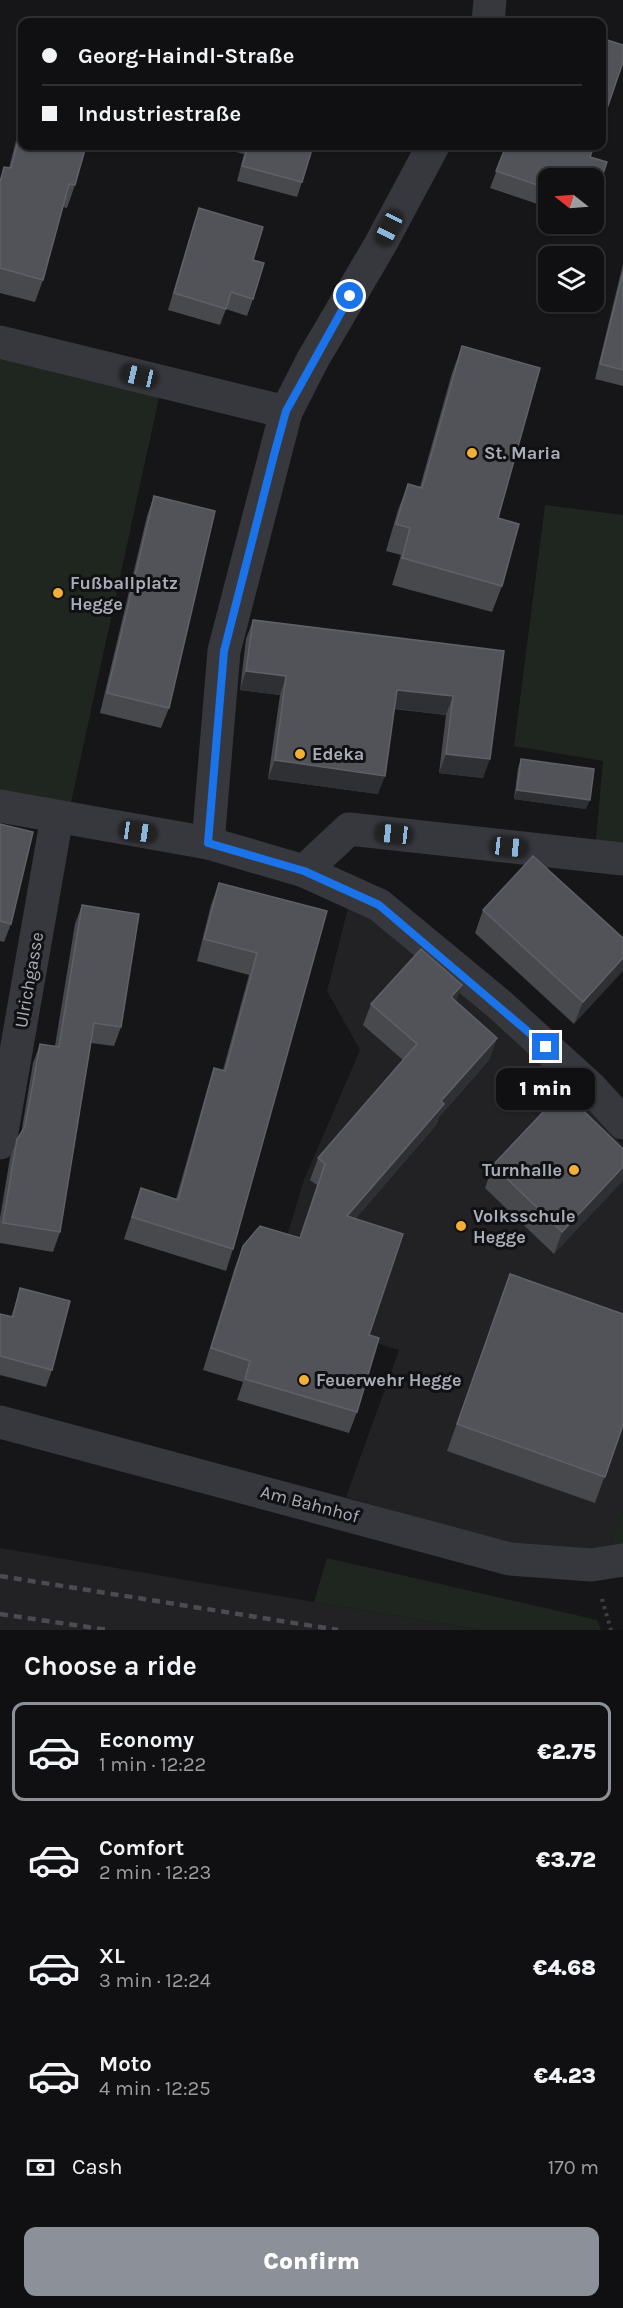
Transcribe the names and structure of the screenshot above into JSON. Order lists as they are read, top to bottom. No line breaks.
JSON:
{"streets":{"street":["Ulrichgasse","Am Bahnhof"]},"places":["St. Maria","Fußballplatz Hegge","Edeka","Turnhalle","Volksschule Hegge","Feuerwehr Hegge"],"north":"left","page":{"banner":["Georg-Haindl-Straße","Industriestraße"],"bubble":"1 min","heading":"Choose a ride","list":[{"name":"Economy","note":"1 min · 12:22","value":"€2.75"},{"name":"Comfort","note":"2 min · 12:23","value":"€3.72"},{"name":"XL","note":"3 min · 12:24","value":"€4.68"},{"name":"Moto","note":"4 min · 12:25","value":"€4.23"}],"pay":["Cash","170 m"],"buttons":"Confirm"}}
